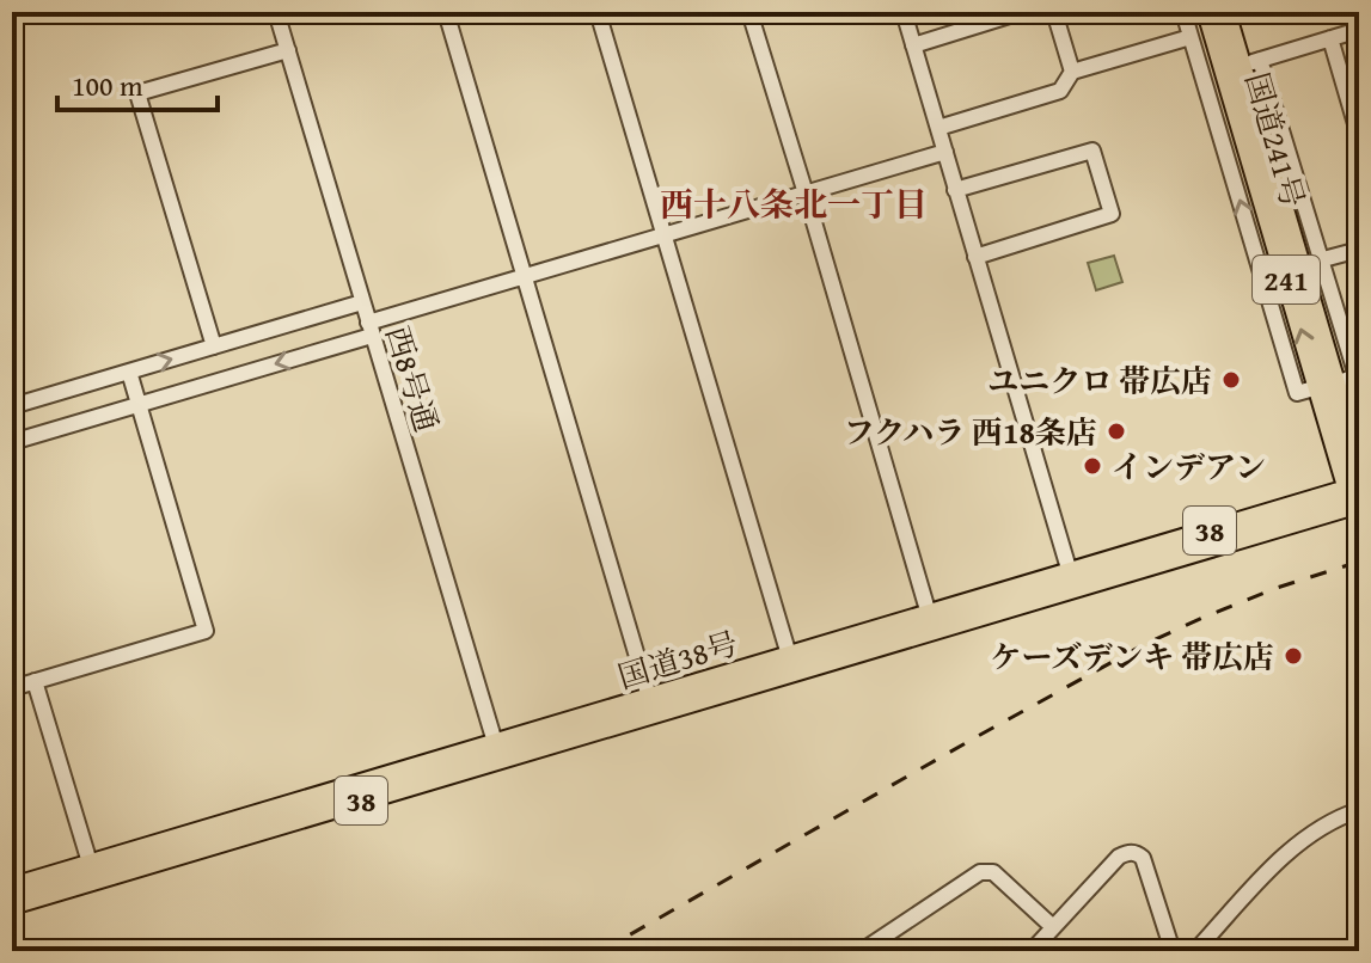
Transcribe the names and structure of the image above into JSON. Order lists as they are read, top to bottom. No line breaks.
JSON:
{"streets":{"highway":["国道241号","241","38","国道38号"],"street":["西8号通"]},"crossings":[["国道241号","241"],["国道241号","国道38号"],["西8号通","国道38号"]],"districts":["西十八条北一丁目"],"places":["ユニクロ 帯広店","フクハラ 西18条店","インデアン","ケーズデンキ 帯広店"],"scale_bar":"100 m"}
